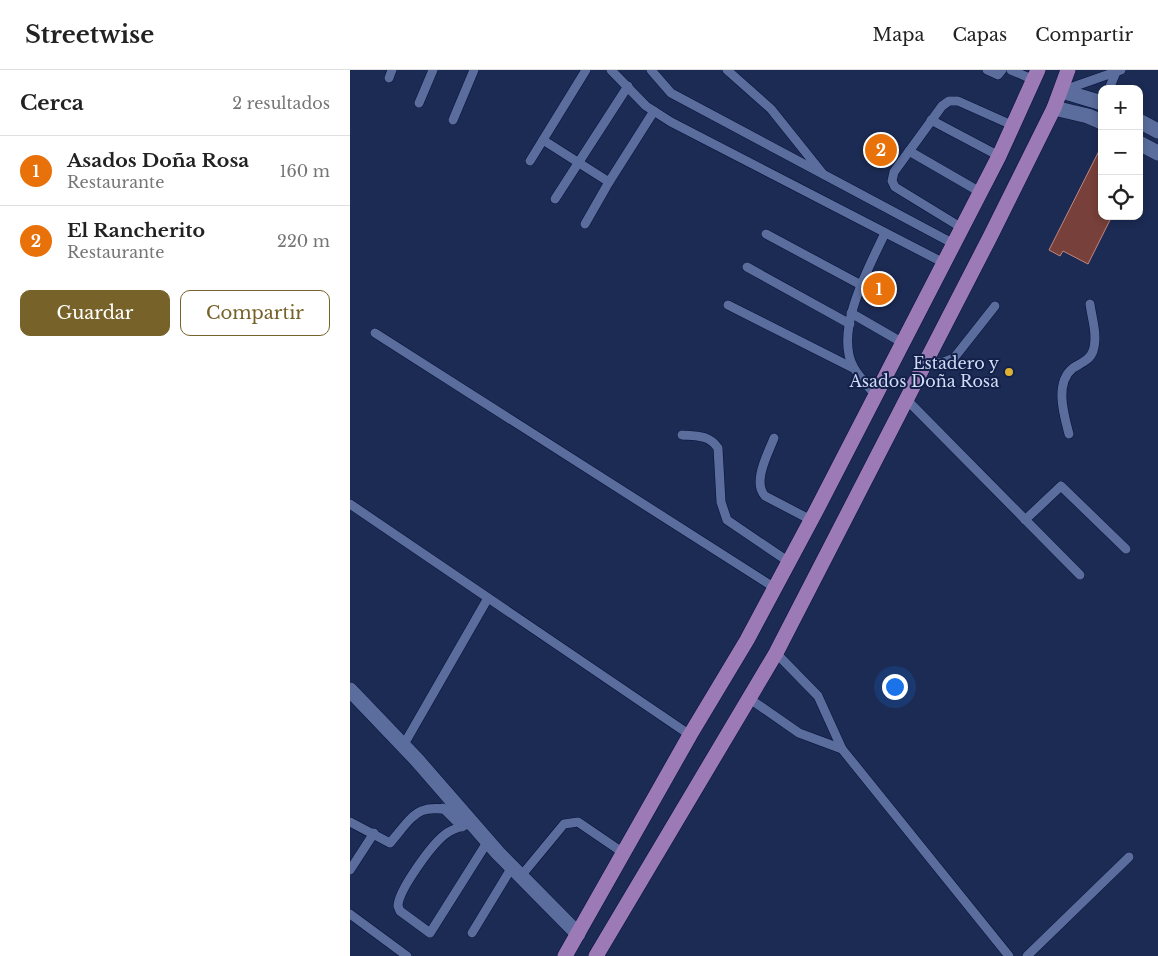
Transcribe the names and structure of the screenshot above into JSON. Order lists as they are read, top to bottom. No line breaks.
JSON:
{"places":["Estadero y Asados Doña Rosa"],"page":{"header":"Streetwise","nav":["Mapa","Capas","Compartir"],"heading":["Cerca","2 resultados"],"map_buttons":["+","−"],"pins":["2","1"],"list":[{"mark":"1","name":"Asados Doña Rosa","note":"Restaurante","value":"160 m"},{"mark":"2","name":"El Rancherito","note":"Restaurante","value":"220 m"}],"buttons":["Guardar","Compartir"]}}
